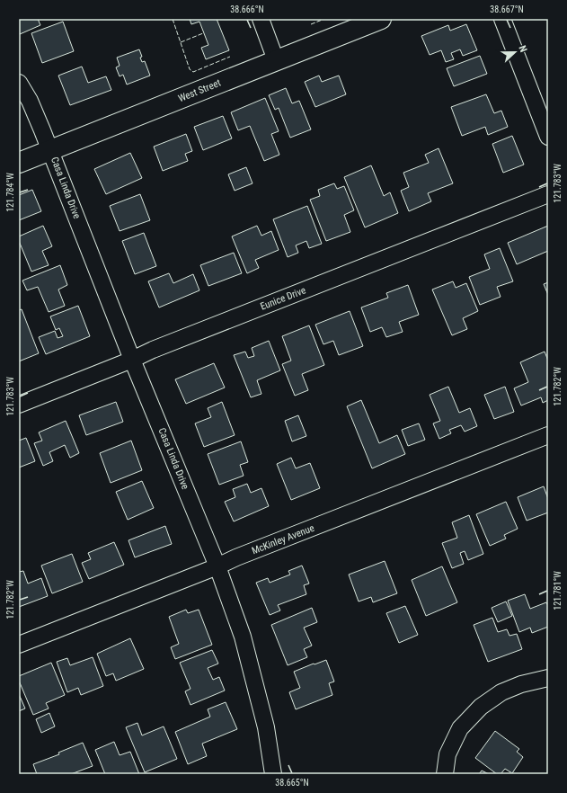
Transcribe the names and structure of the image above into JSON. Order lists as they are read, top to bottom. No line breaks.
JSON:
{"streets":{"main road":["West Street"],"street":["Casa Linda Drive","Eunice Drive","McKinley Avenue"]},"crossings":[["West Street","Casa Linda Drive"],["Casa Linda Drive","Eunice Drive"],["Casa Linda Drive","McKinley Avenue"]],"north":"right","coordinates":["38.666°N","38.667°N","121.783°W","121.784°W","121.782°W","121.781°W","38.665°N"]}
